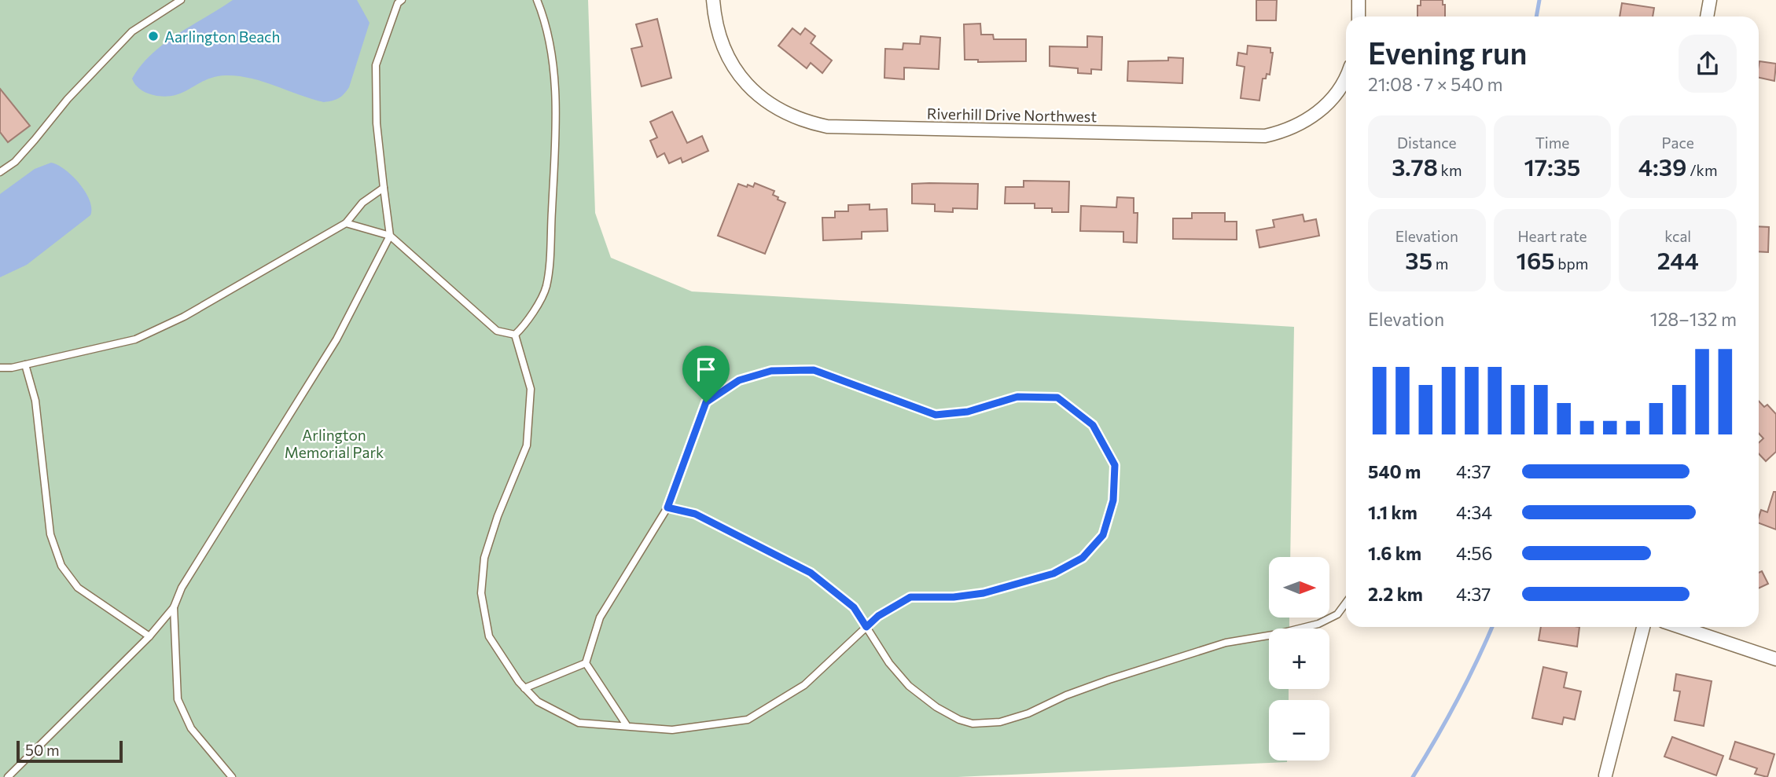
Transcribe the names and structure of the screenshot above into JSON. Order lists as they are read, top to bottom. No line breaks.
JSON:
{"streets":{"street":["Riverhill Drive Northwest"]},"parks":["Arlington Memorial Park"],"places":["Aarlington Beach"],"scale_bar":"50 m","north":"right","page":{"heading":["Evening run","21:08 · 7 × 540 m"],"stats":[["Distance","3.78 km"],["Time","17:35"],["Pace","4:39 /km"],["Elevation","35 m"],["Heart rate","165 bpm"],["kcal","244"]],"chart":["Elevation","128–132 m"],"list":[{"name":"540 m","note":"4:37"},{"name":"1.1 km","note":"4:34"},{"name":"1.6 km","note":"4:56"},{"name":"2.2 km","note":"4:37"}],"map_buttons":["+","−"],"scale":"50 m"}}
